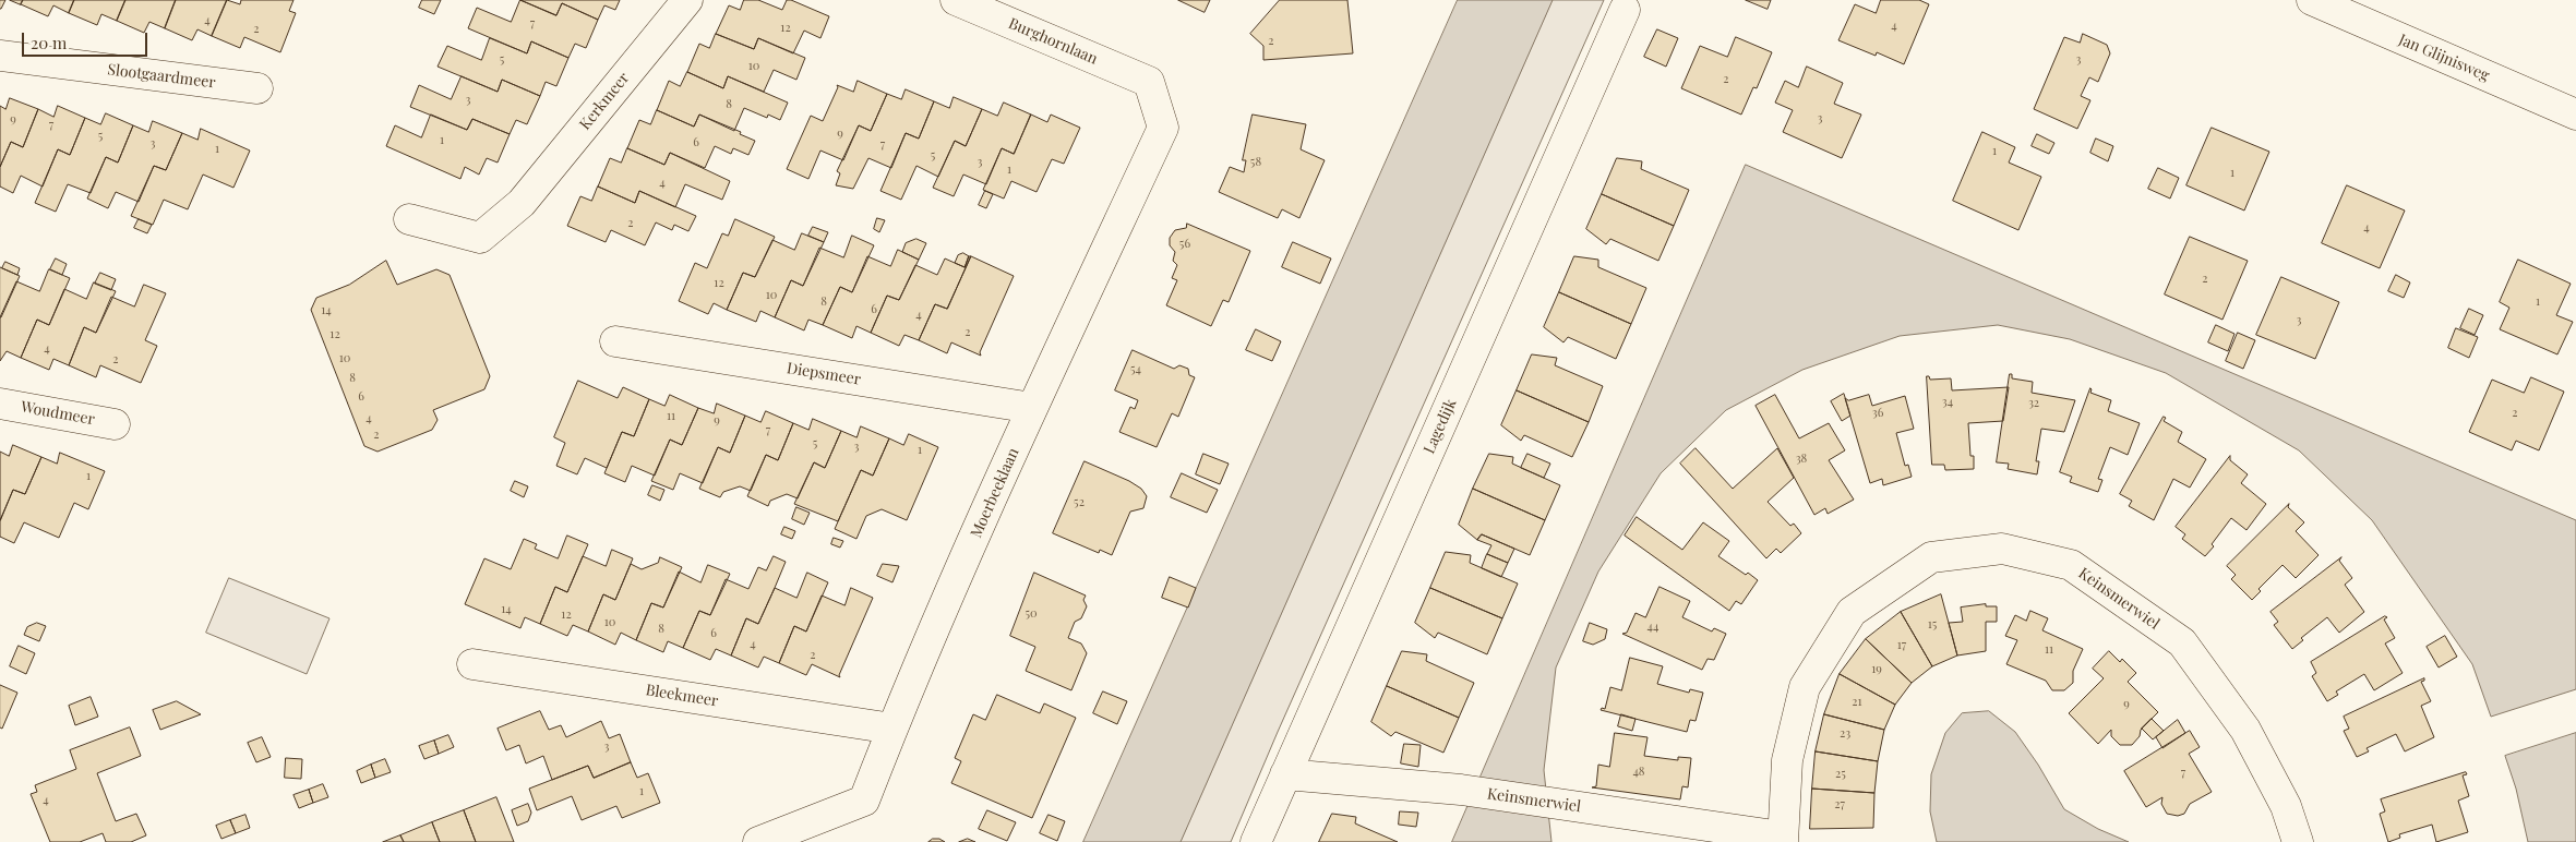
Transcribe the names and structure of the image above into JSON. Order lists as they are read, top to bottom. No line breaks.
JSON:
{"streets":{"street":["Burghornlaan","Jan Glijnisweg","Slootgaardmeer","Kerkmeer","Diepsmeer","Woudmeer","Lagedijk","Moerbeeklaan","Keinsmerwiel","Bleekmeer"]},"crossings":[["Burghornlaan","Moerbeeklaan"],["Diepsmeer","Moerbeeklaan"],["Lagedijk","Keinsmerwiel"],["Moerbeeklaan","Bleekmeer"]],"house_numbers":["4","7","4","12","2","2","5","3","10","2","3","8","3","9","7","9","5","1","6","3","7","1","1","5","3","58","1","1","4","2","4","56","2","12","10","8","1","6","14","4","3","2","12","4","10","2","54","8","6","34","32","36","2","11","4","9","7","2","5","3","1","38","1","52","14","50","12","10","15","44","8","6","4","17","11","2","19","21","9","23","3","48","7","25","1","4","27"],"scale_bar":"20 m"}
